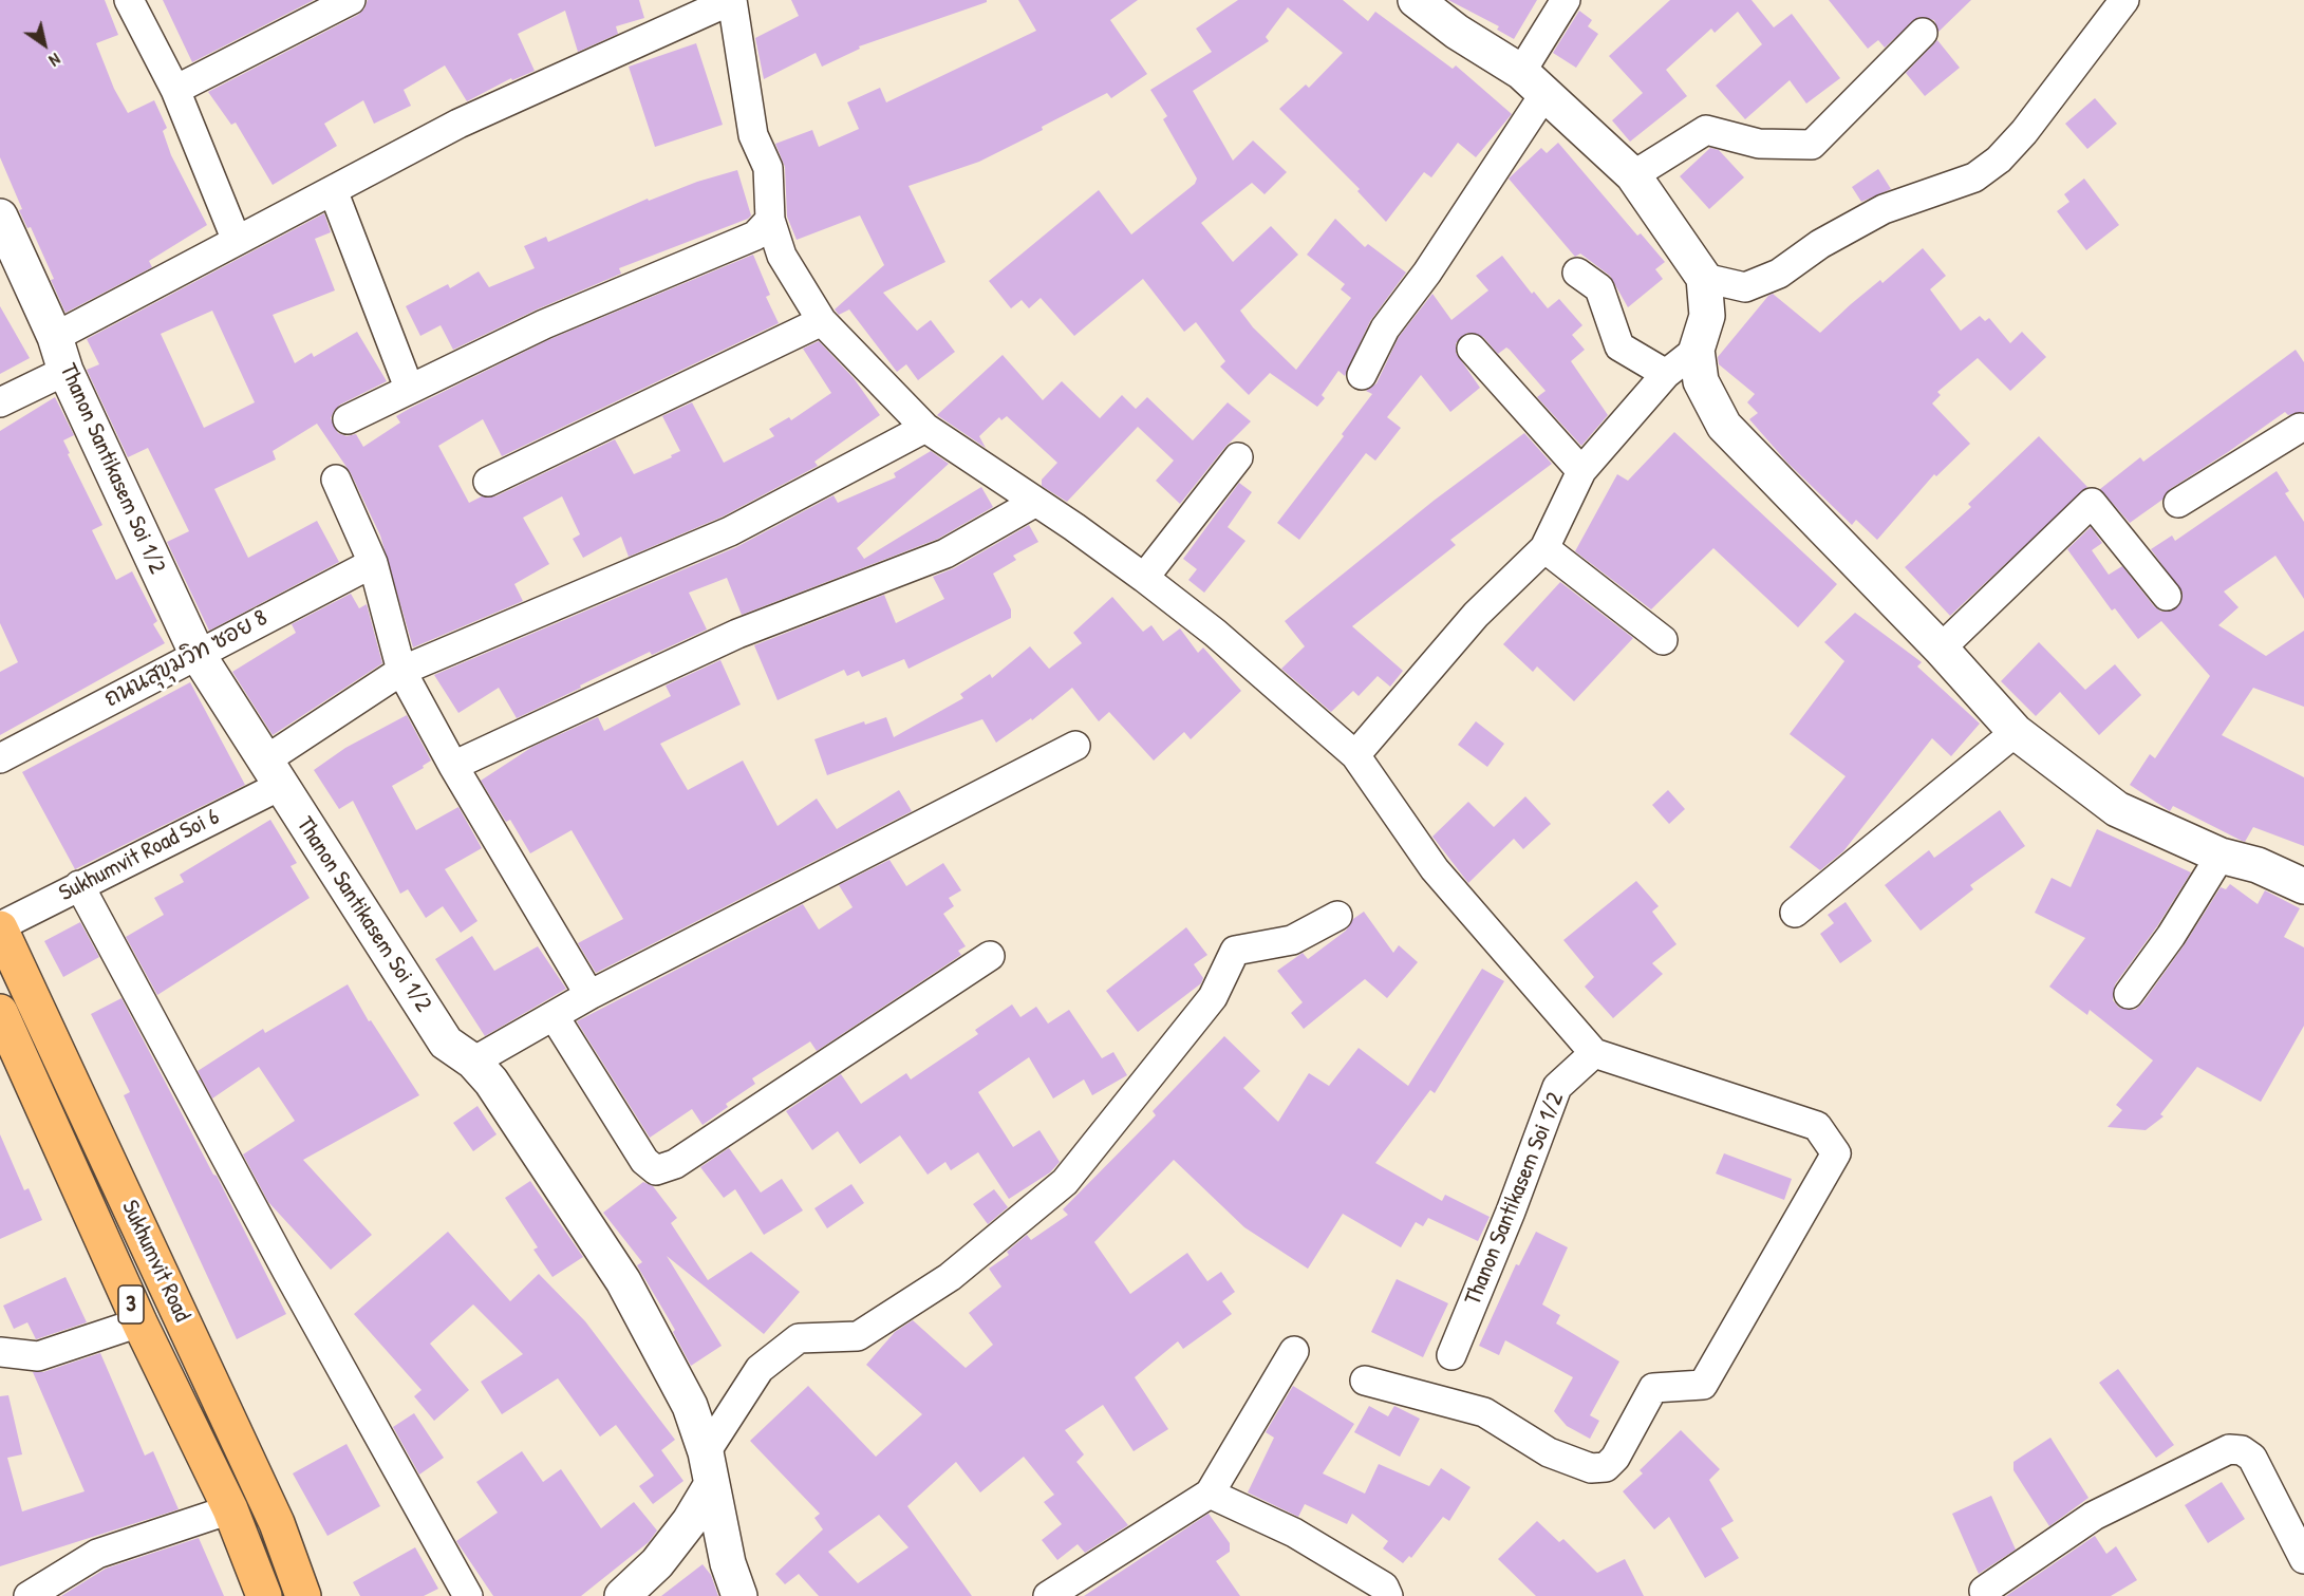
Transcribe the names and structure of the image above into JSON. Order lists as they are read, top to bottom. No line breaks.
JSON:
{"streets":{"main road":["Sukhumvit Road","3"],"street":["Thanon Santikasem Soi 1/2","ถนนสุขุมวิท ซอย 8","Sukhumvit Road Soi 6"]},"crossings":[["Thanon Santikasem Soi 1/2","ถนนสุขุมวิท ซอย 8"],["Thanon Santikasem Soi 1/2","Sukhumvit Road Soi 6"],["Sukhumvit Road Soi 6","Sukhumvit Road"]],"north":"bottom right"}
